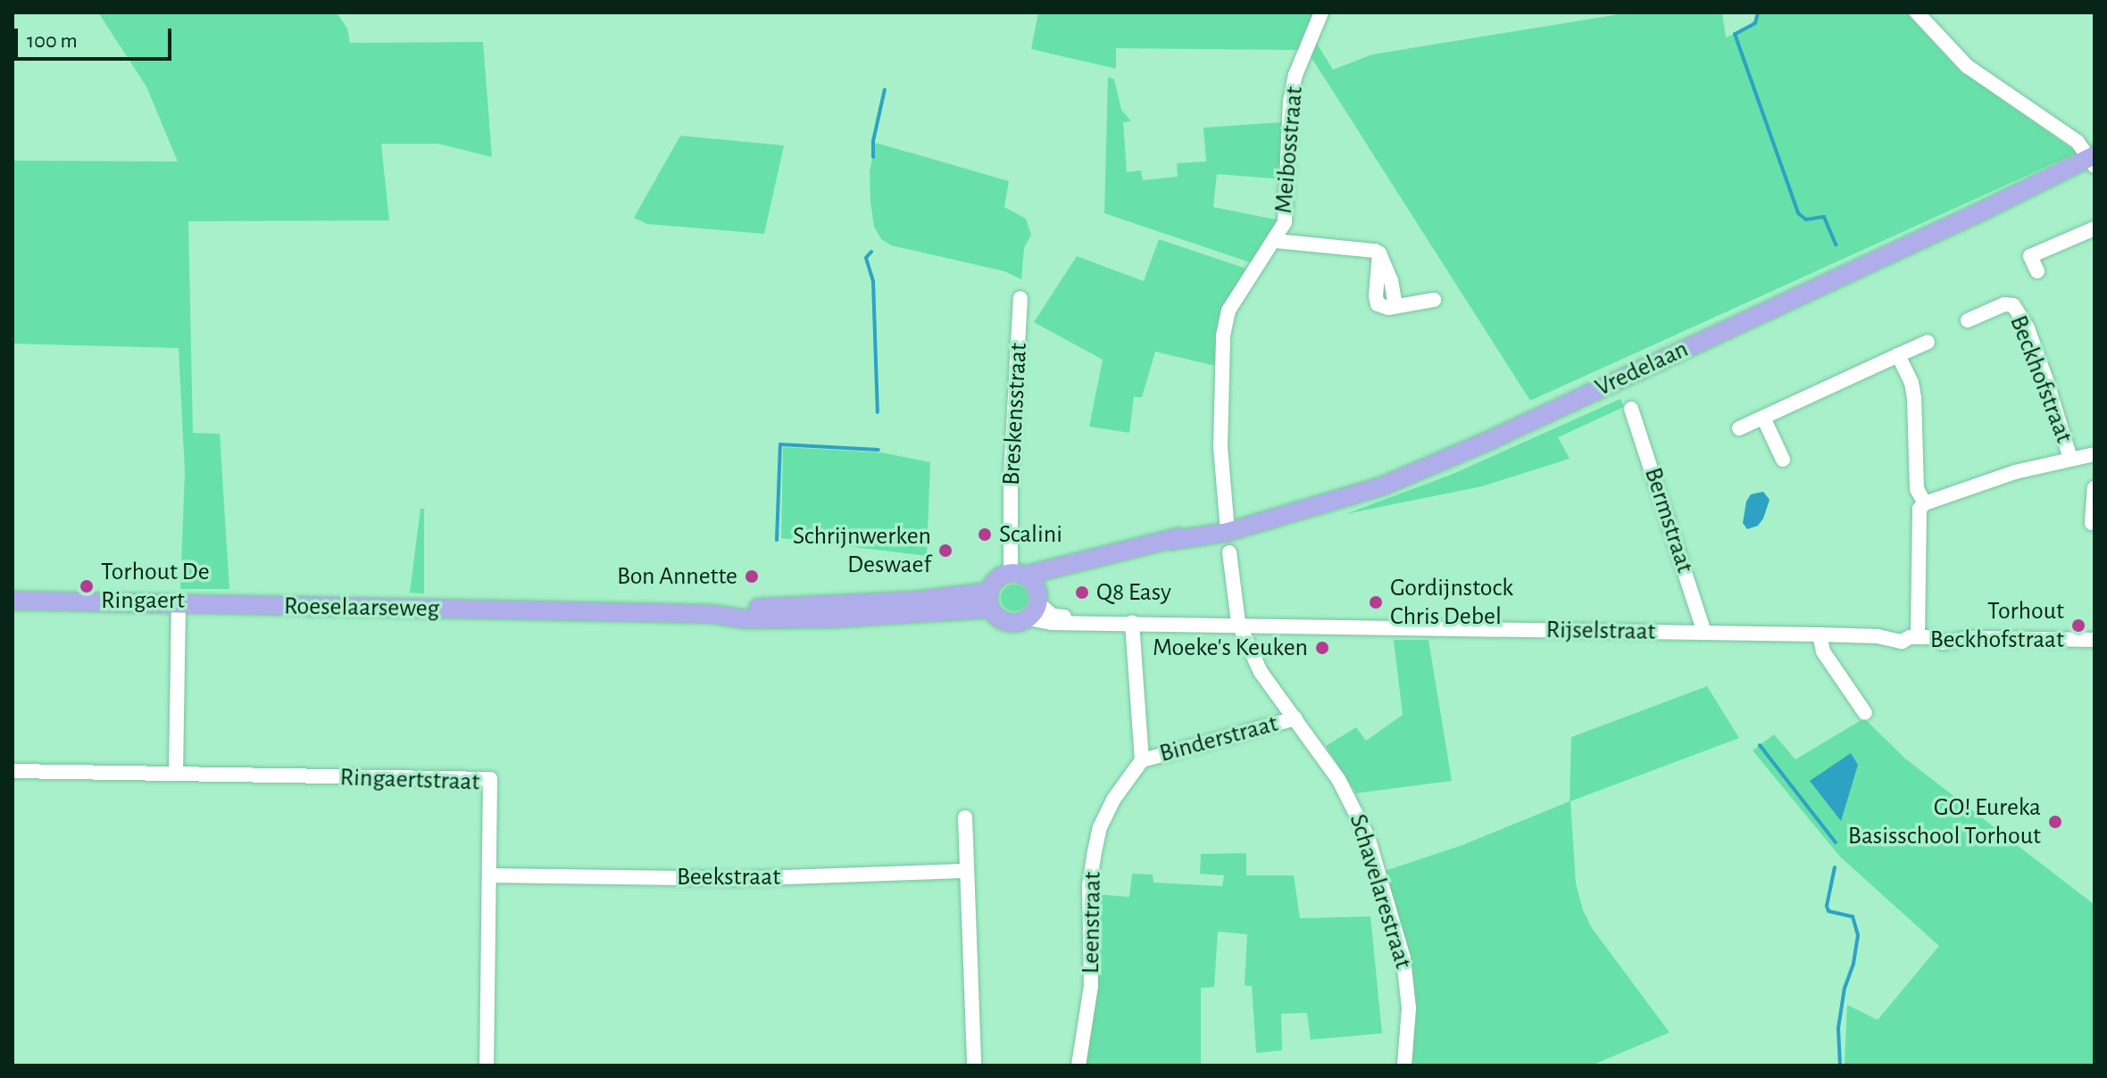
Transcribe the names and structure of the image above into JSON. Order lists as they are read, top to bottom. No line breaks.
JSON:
{"streets":{"main road":["Vredelaan","Roeselaarseweg"],"street":["Meibosstraat","Beckhofstraat","Breskensstraat","Bermstraat","Rijselstraat","Binderstraat","Ringaertstraat","Beekstraat","Schavelarestraat","Leenstraat"]},"crossings":[["Meibosstraat","Vredelaan"],["Vredelaan","Breskensstraat"],["Vredelaan","Roeselaarseweg"],["Vredelaan","Rijselstraat"],["Breskensstraat","Roeselaarseweg"],["Breskensstraat","Rijselstraat"],["Bermstraat","Rijselstraat"],["Roeselaarseweg","Rijselstraat"],["Rijselstraat","Schavelarestraat"],["Binderstraat","Schavelarestraat"],["Binderstraat","Leenstraat"],["Ringaertstraat","Beekstraat"]],"places":["Scalini","Schrijnwerken Deswaef","Bon Annette","Torhout De Ringaert","Q8 Easy","Gordijnstock Chris Debel","Torhout Beckhofstraat","Moeke's Keuken","GO! Eureka Basisschool Torhout"],"scale_bar":"100 m"}
